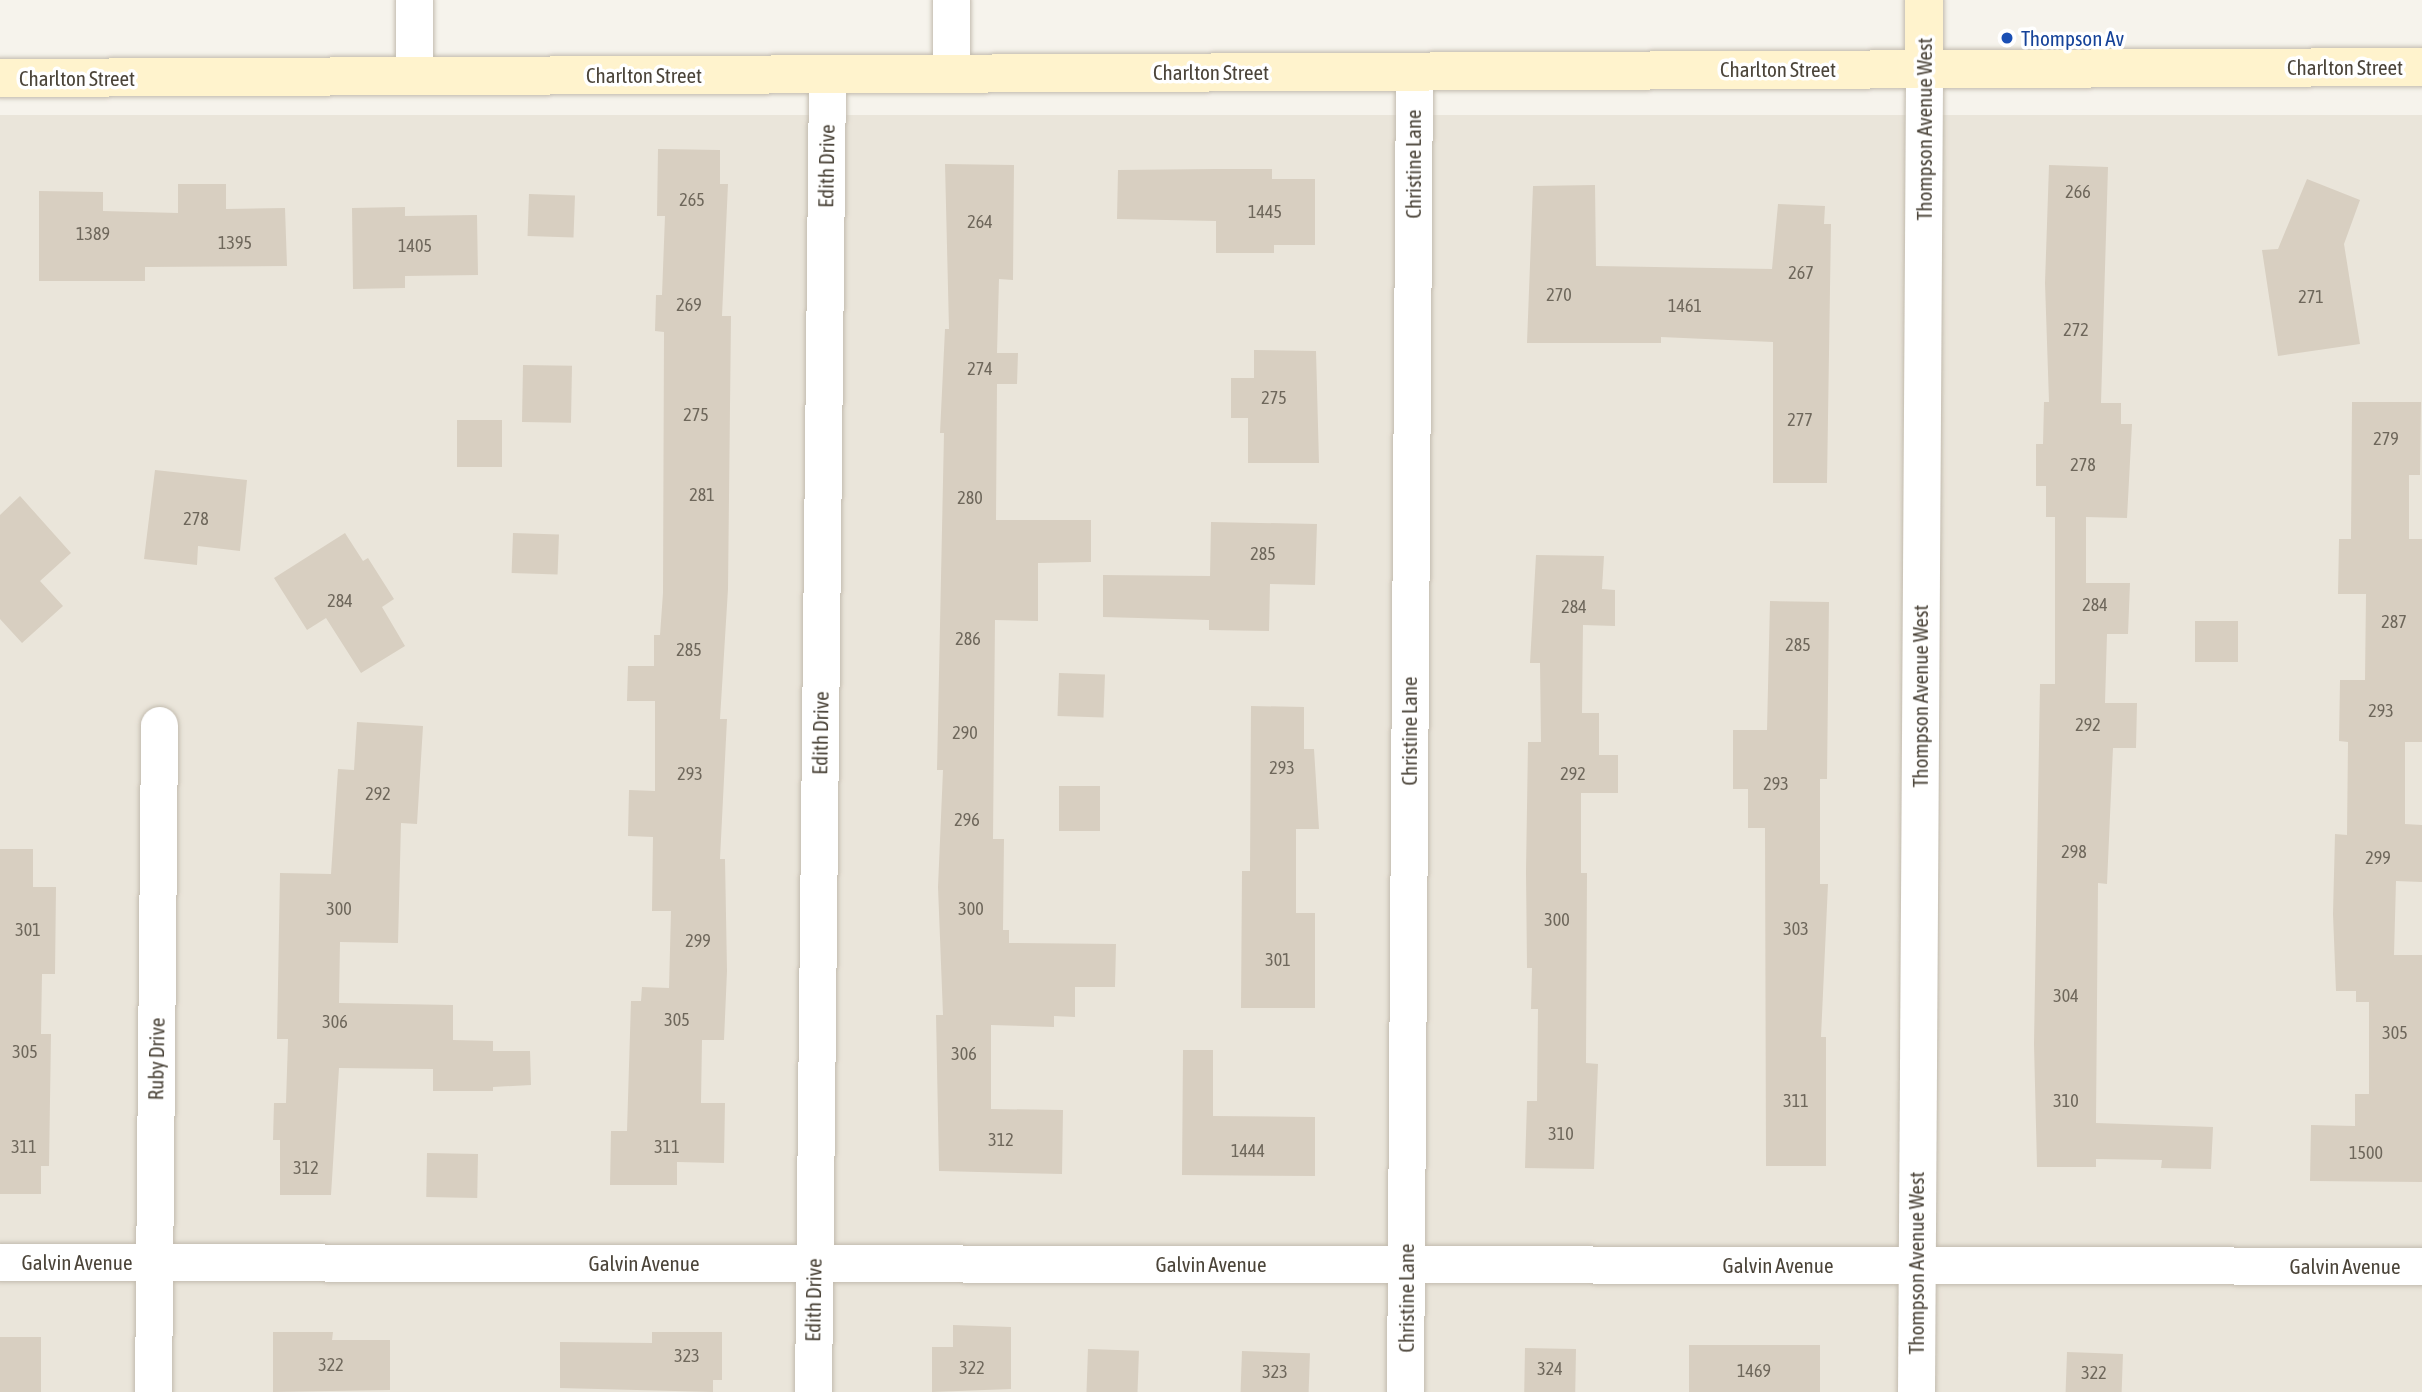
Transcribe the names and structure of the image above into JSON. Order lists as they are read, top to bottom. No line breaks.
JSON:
{"streets":{"street":["Charlton Street","Thompson Avenue West","Christine Lane","Edith Drive","Ruby Drive","Galvin Avenue"]},"crossings":[["Charlton Street","Thompson Avenue West"],["Charlton Street","Christine Lane"],["Charlton Street","Edith Drive"],["Thompson Avenue West","Galvin Avenue"],["Christine Lane","Galvin Avenue"],["Edith Drive","Galvin Avenue"],["Ruby Drive","Galvin Avenue"]],"places":["Thompson Av"],"house_numbers":["266","265","1445","264","1389","1395","1405","267","270","271","269","1461","272","274","275","275","277","279","278","281","280","278","285","284","284","284","287","286","285","285","293","292","290","293","293","292","293","292","296","298","299","300","300","300","303","301","299","301","304","305","306","305","305","306","311","310","310","312","311","311","1444","1500","312","323","322","322","324","1469","323","322"]}
